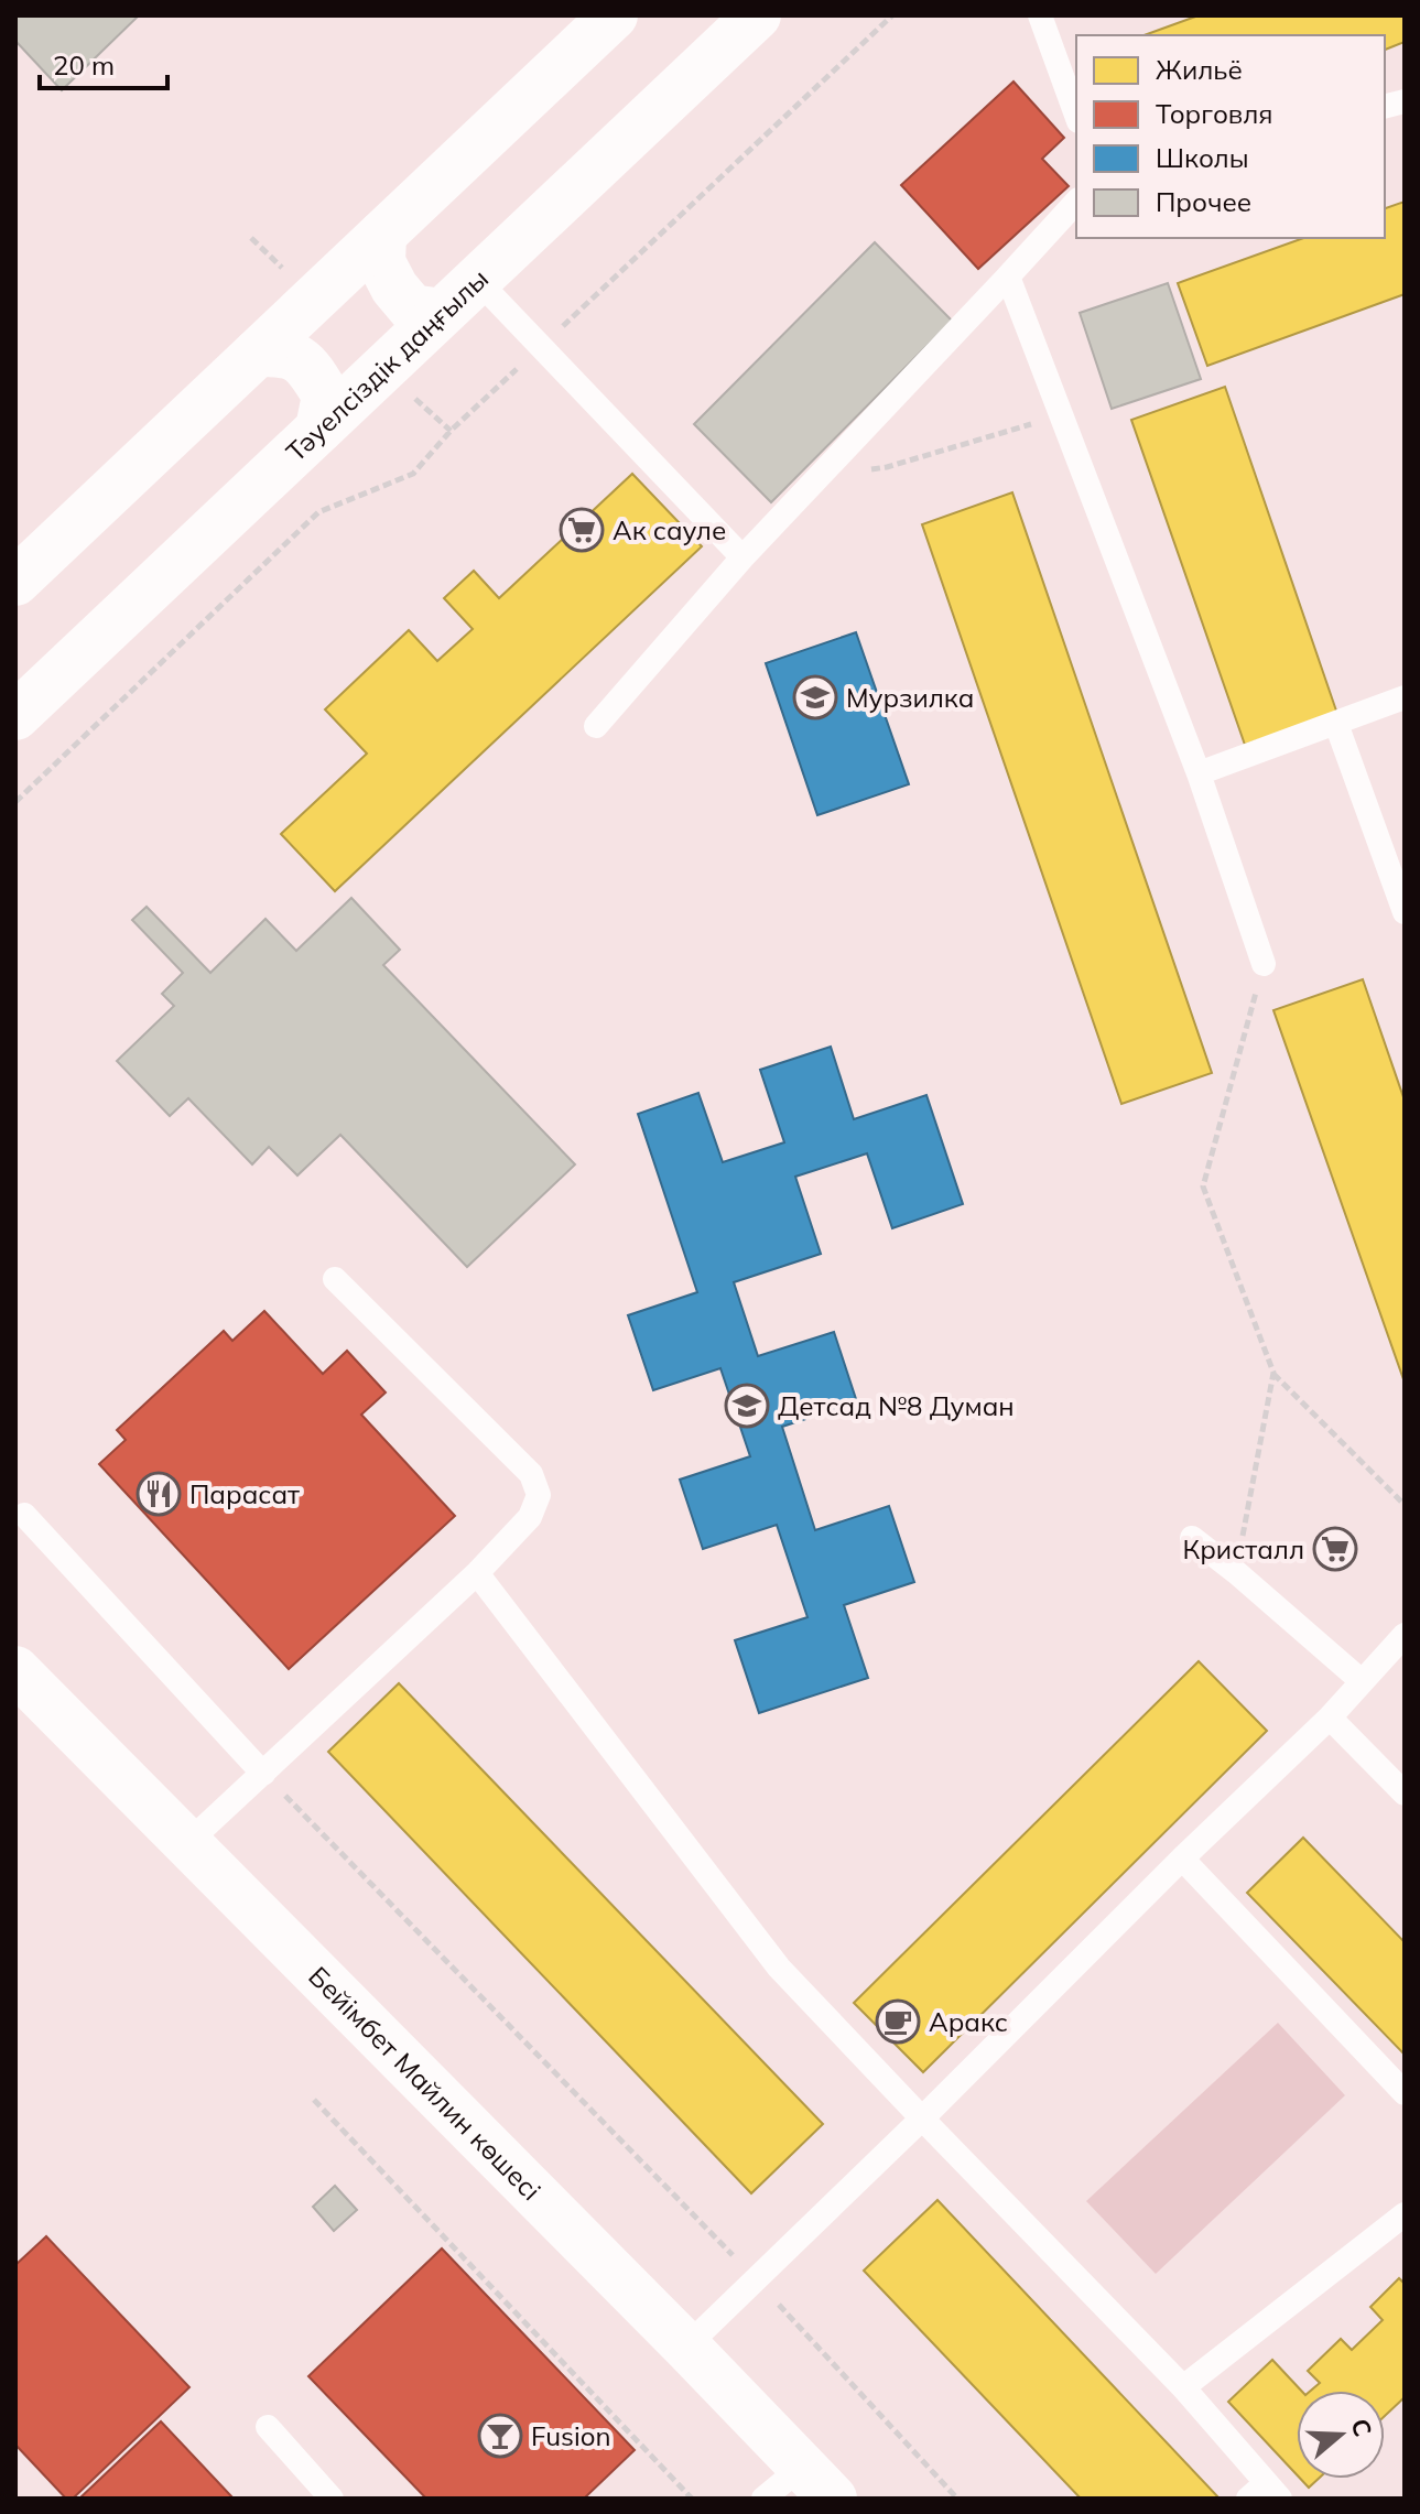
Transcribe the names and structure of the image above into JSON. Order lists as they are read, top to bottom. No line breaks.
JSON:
{"streets":{"main road":["Тәуелсіздік даңғылы","Бейімбет Майлин көшесі"]},"places":{"supermarket":["Ак сауле","Кристалл"],"school or university":["Мурзилка","Детсад №8 Думан"],"restaurant":["Парасат"],"cafe":["Аракс"],"bar":["Fusion"]},"legend":["Жильё","Торговля","Школы","Прочее"],"scale_bar":"20 m","north":"right"}
